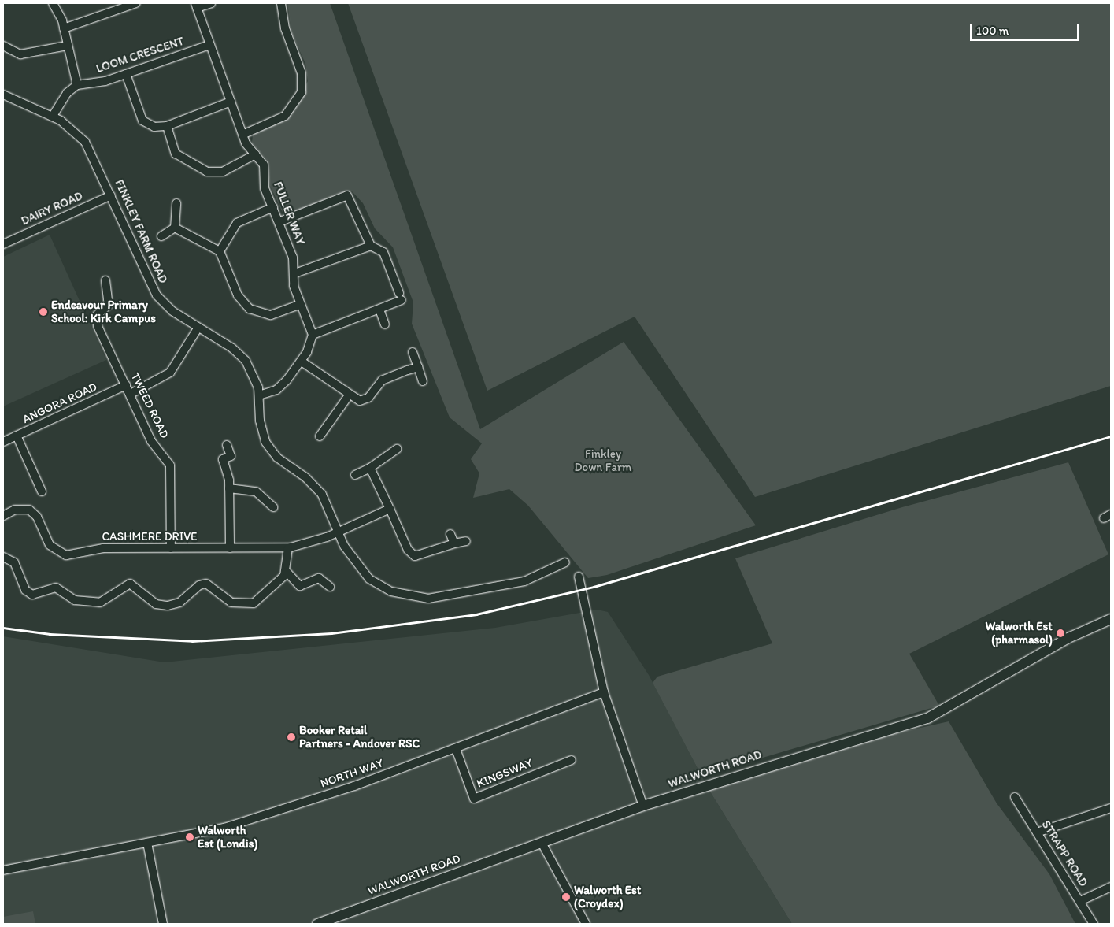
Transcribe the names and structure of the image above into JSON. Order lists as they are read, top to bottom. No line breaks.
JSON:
{"streets":{"street":["LOOM CRESCENT","DAIRY ROAD","FULLER WAY","FINKLEY FARM ROAD","ANGORA ROAD","TWEED ROAD","CASHMERE DRIVE","WALWORTH ROAD","NORTH WAY","KINGSWAY","STRAPP ROAD"]},"crossings":[["LOOM CRESCENT","FULLER WAY"],["DAIRY ROAD","FINKLEY FARM ROAD"],["FINKLEY FARM ROAD","CASHMERE DRIVE"],["ANGORA ROAD","TWEED ROAD"],["TWEED ROAD","CASHMERE DRIVE"],["NORTH WAY","KINGSWAY"]],"parks":["Finkley Down Farm"],"places":["Endeavour Primary School: Kirk Campus","Walworth Est (pharmasol)","Booker Retail Partners - Andover RSC","Walworth Est (Londis)","Walworth Est (Croydex)"],"scale_bar":"100 m"}
